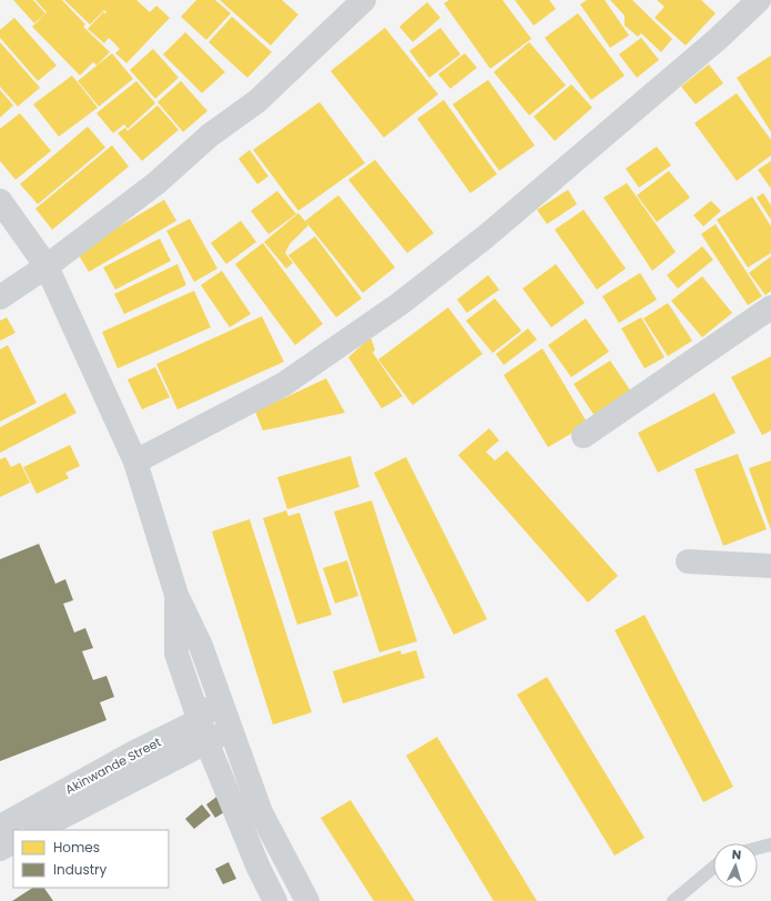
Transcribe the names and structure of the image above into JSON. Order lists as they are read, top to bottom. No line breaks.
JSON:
{"streets":{"street":["Akinwande Street"]},"legend":["Homes","Industry"],"north":"top"}
